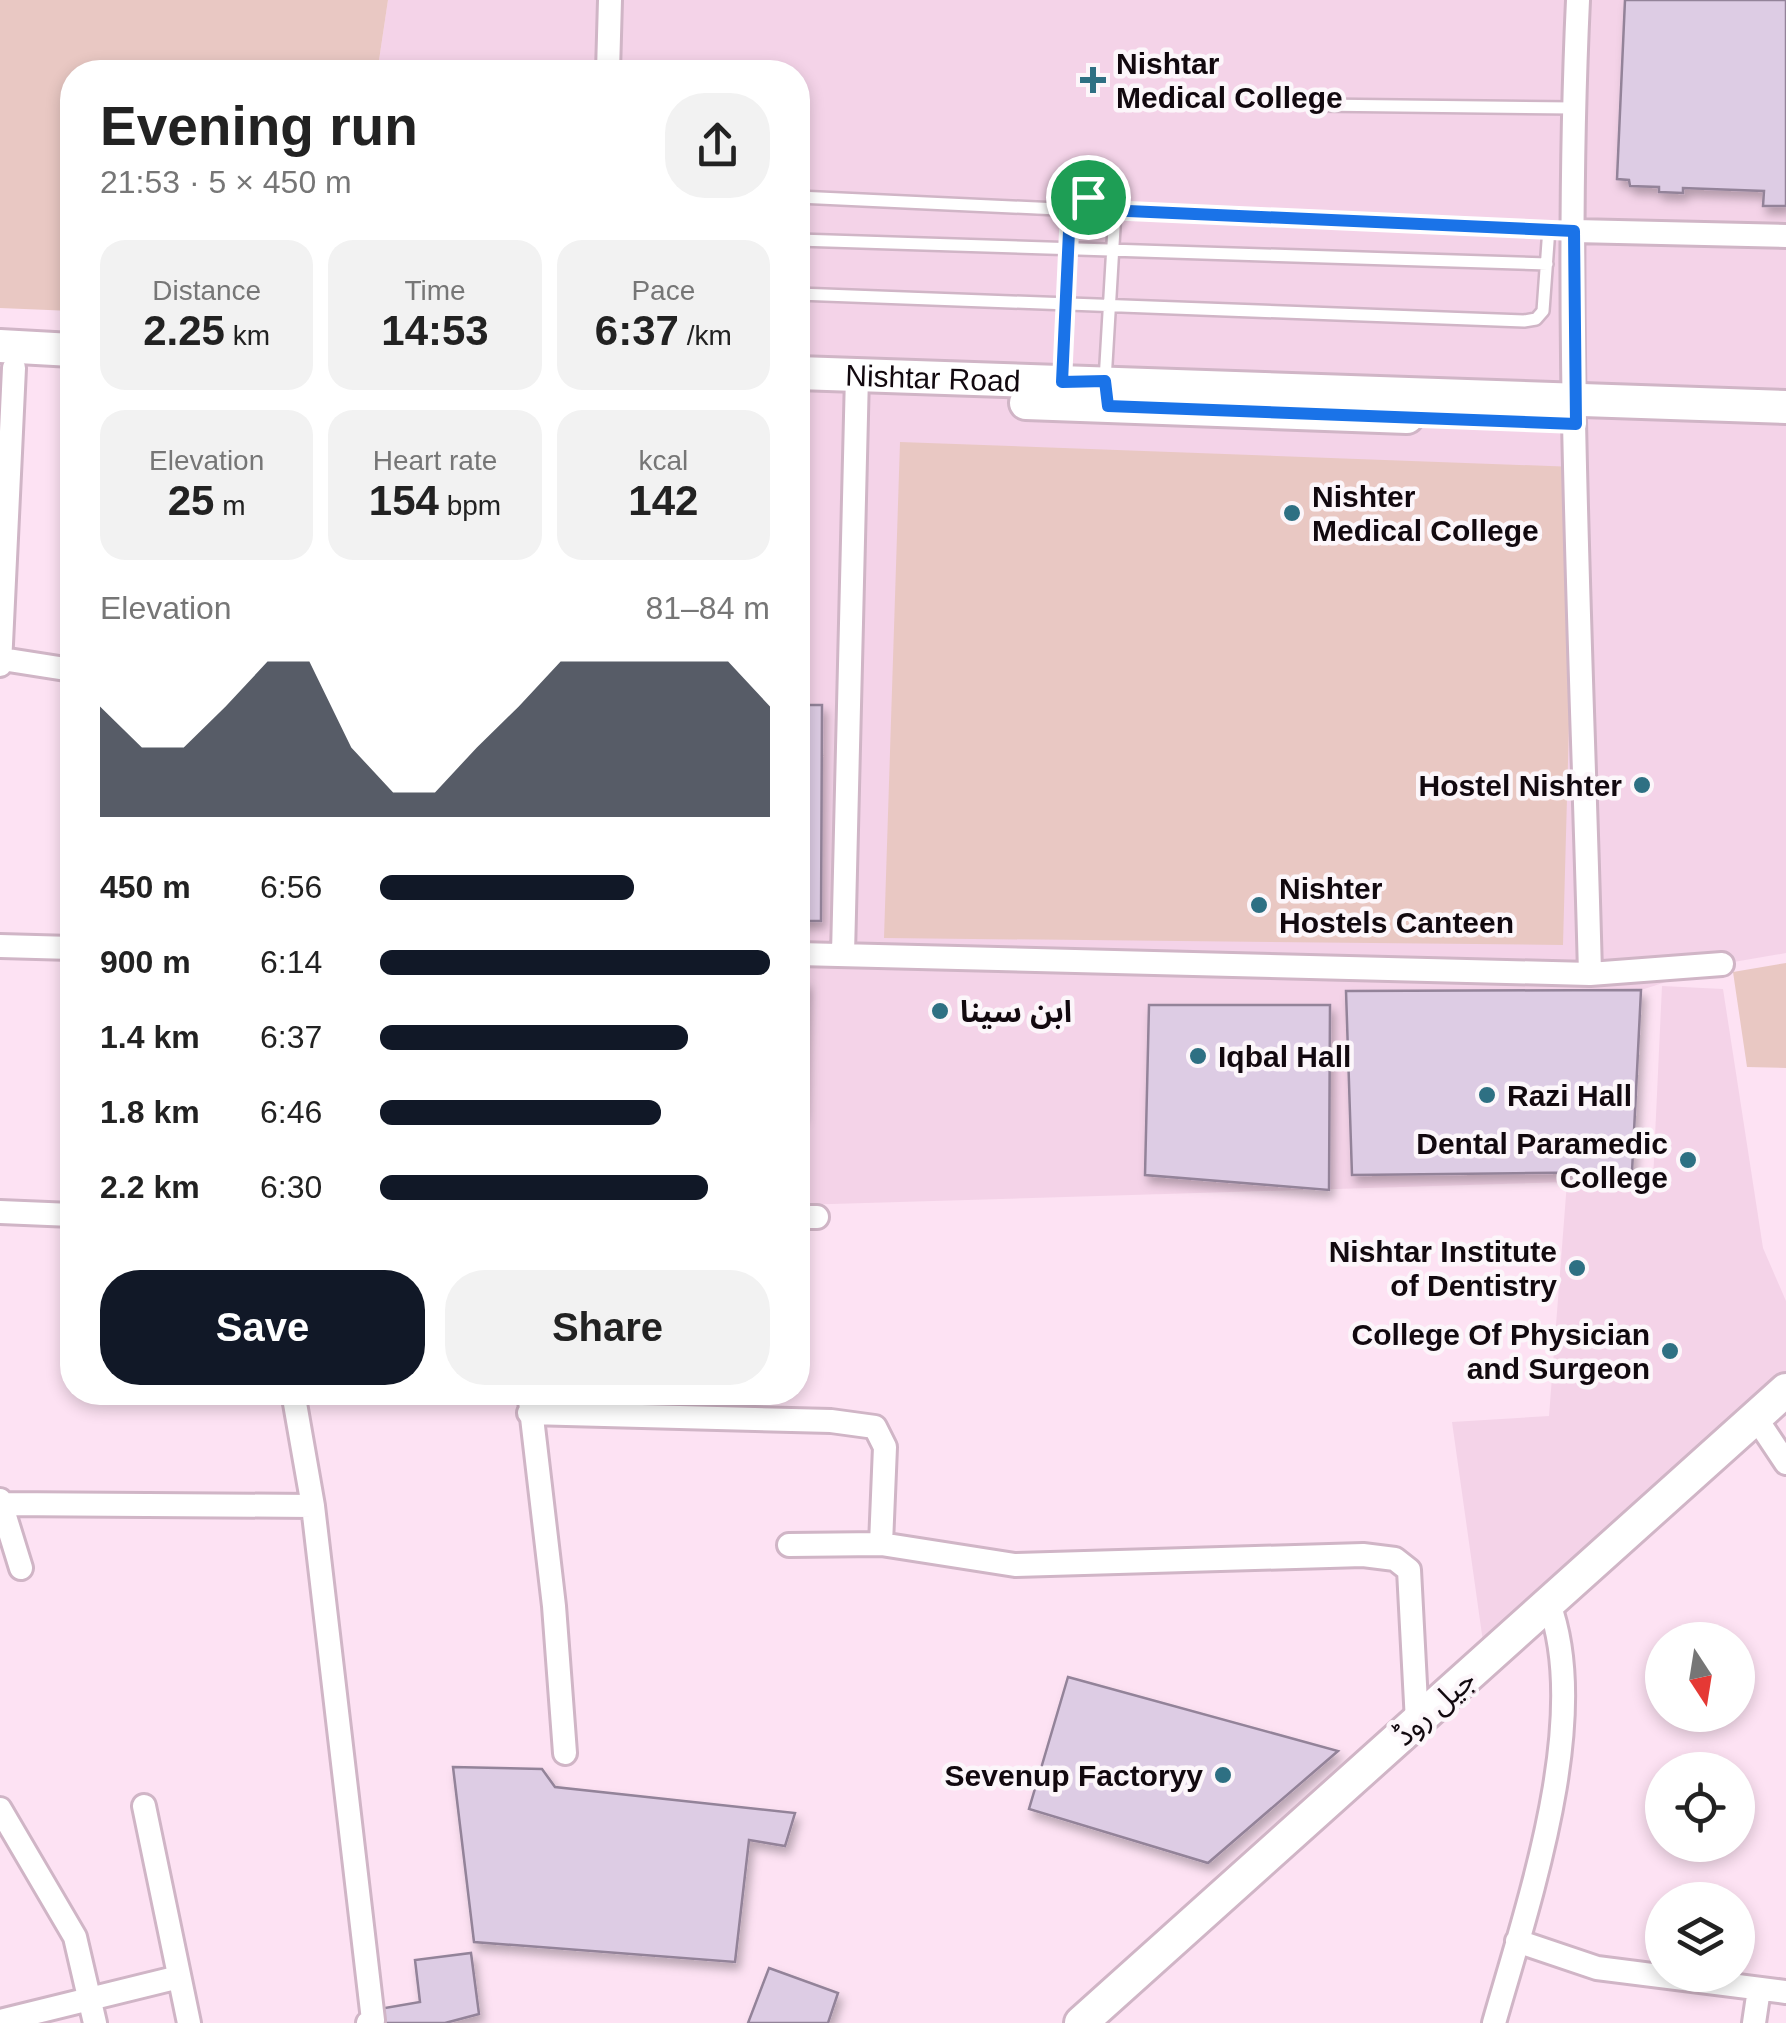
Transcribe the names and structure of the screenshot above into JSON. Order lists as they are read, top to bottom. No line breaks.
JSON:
{"streets":{"main road":["Nishtar Road","جیل روڈ"]},"places":{"health":["Nishtar Medical College"],"other":["Nishter Medical College","Hostel Nishter","Nishter Hostels Canteen","ابن سینا","Iqbal Hall","Razi Hall","Dental Paramedic College","Nishtar Institute of Dentistry","College Of Physician and Surgeon","Sevenup Factoryy"]},"north":"bottom","page":{"heading":["Evening run","21:53 · 5 × 450 m"],"stats":[["Distance","2.25 km"],["Time","14:53"],["Pace","6:37 /km"],["Elevation","25 m"],["Heart rate","154 bpm"],["kcal","142"]],"chart":["Elevation","81–84 m"],"list":[{"name":"450 m","note":"6:56"},{"name":"900 m","note":"6:14"},{"name":"1.4 km","note":"6:37"},{"name":"1.8 km","note":"6:46"},{"name":"2.2 km","note":"6:30"}],"buttons":["Save","Share"]}}
